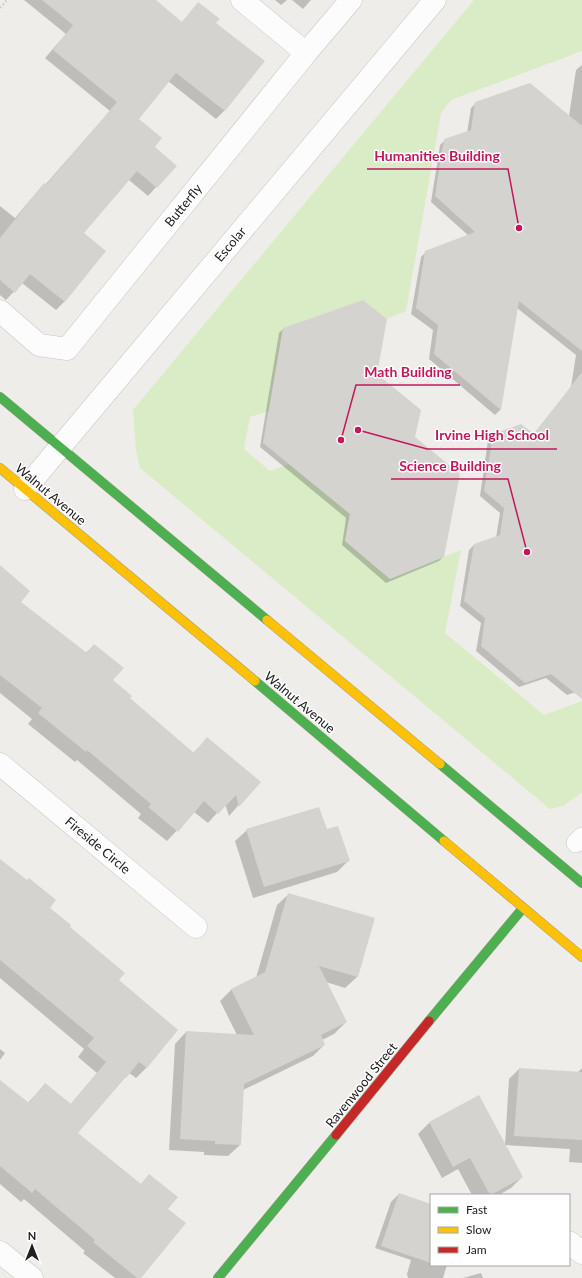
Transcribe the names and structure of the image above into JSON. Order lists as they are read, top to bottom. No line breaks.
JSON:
{"streets":{"main road":["Walnut Avenue","Ravenwood Street"],"street":["Butterfly","Escolar","Fireside Circle"]},"crossings":[["Escolar","Walnut Avenue"],["Walnut Avenue","Ravenwood Street"]],"places":["Humanities Building","Irvine High School","Math Building","Science Building"],"legend":["Fast","Slow","Jam"],"north":"top"}
